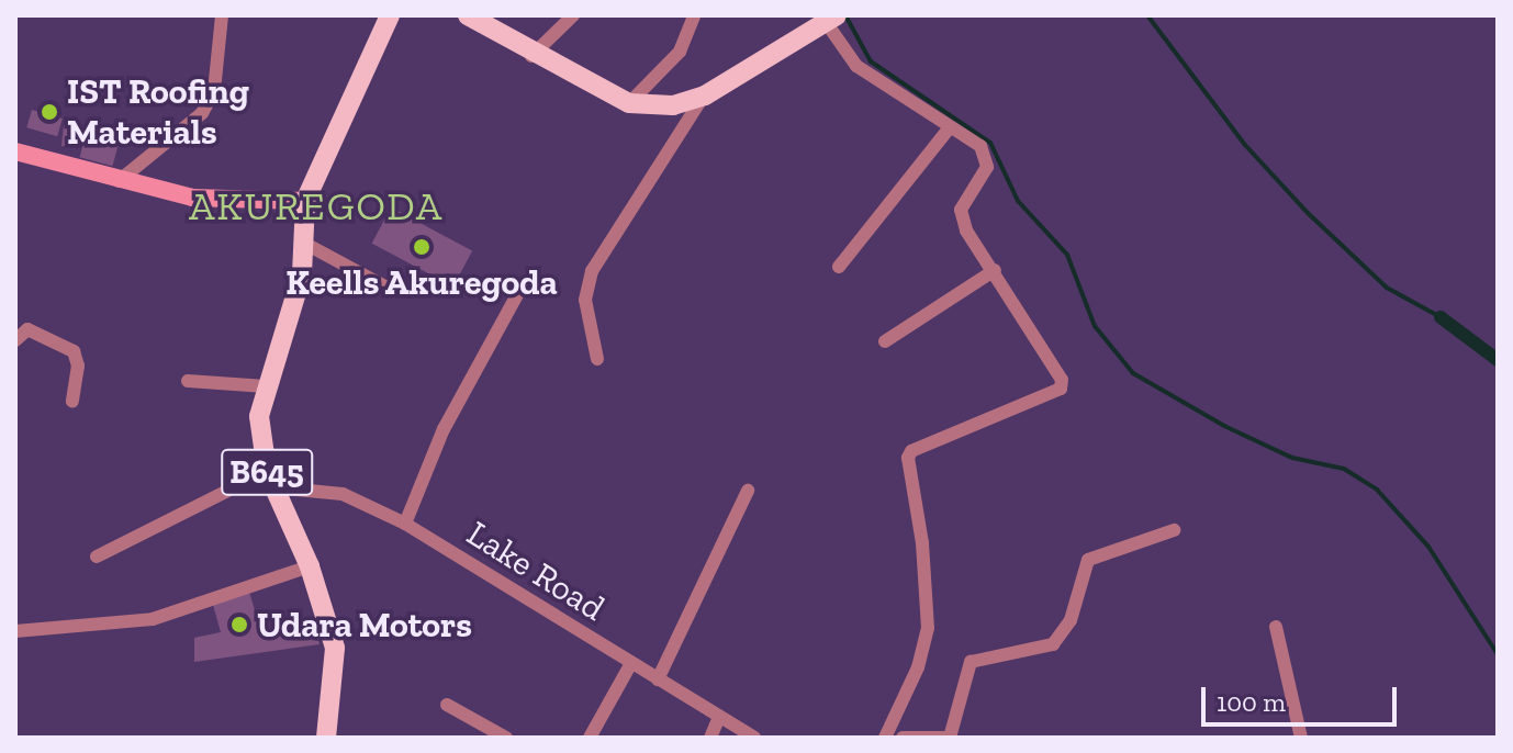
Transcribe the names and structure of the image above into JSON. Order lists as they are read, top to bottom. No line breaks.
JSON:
{"streets":{"main road":["B645"],"street":["Lake Road"]},"crossings":[["B645","Lake Road"]],"districts":["AKUREGODA"],"places":["IST Roofing Materials","Keells Akuregoda","Udara Motors"],"scale_bar":"100 m"}
